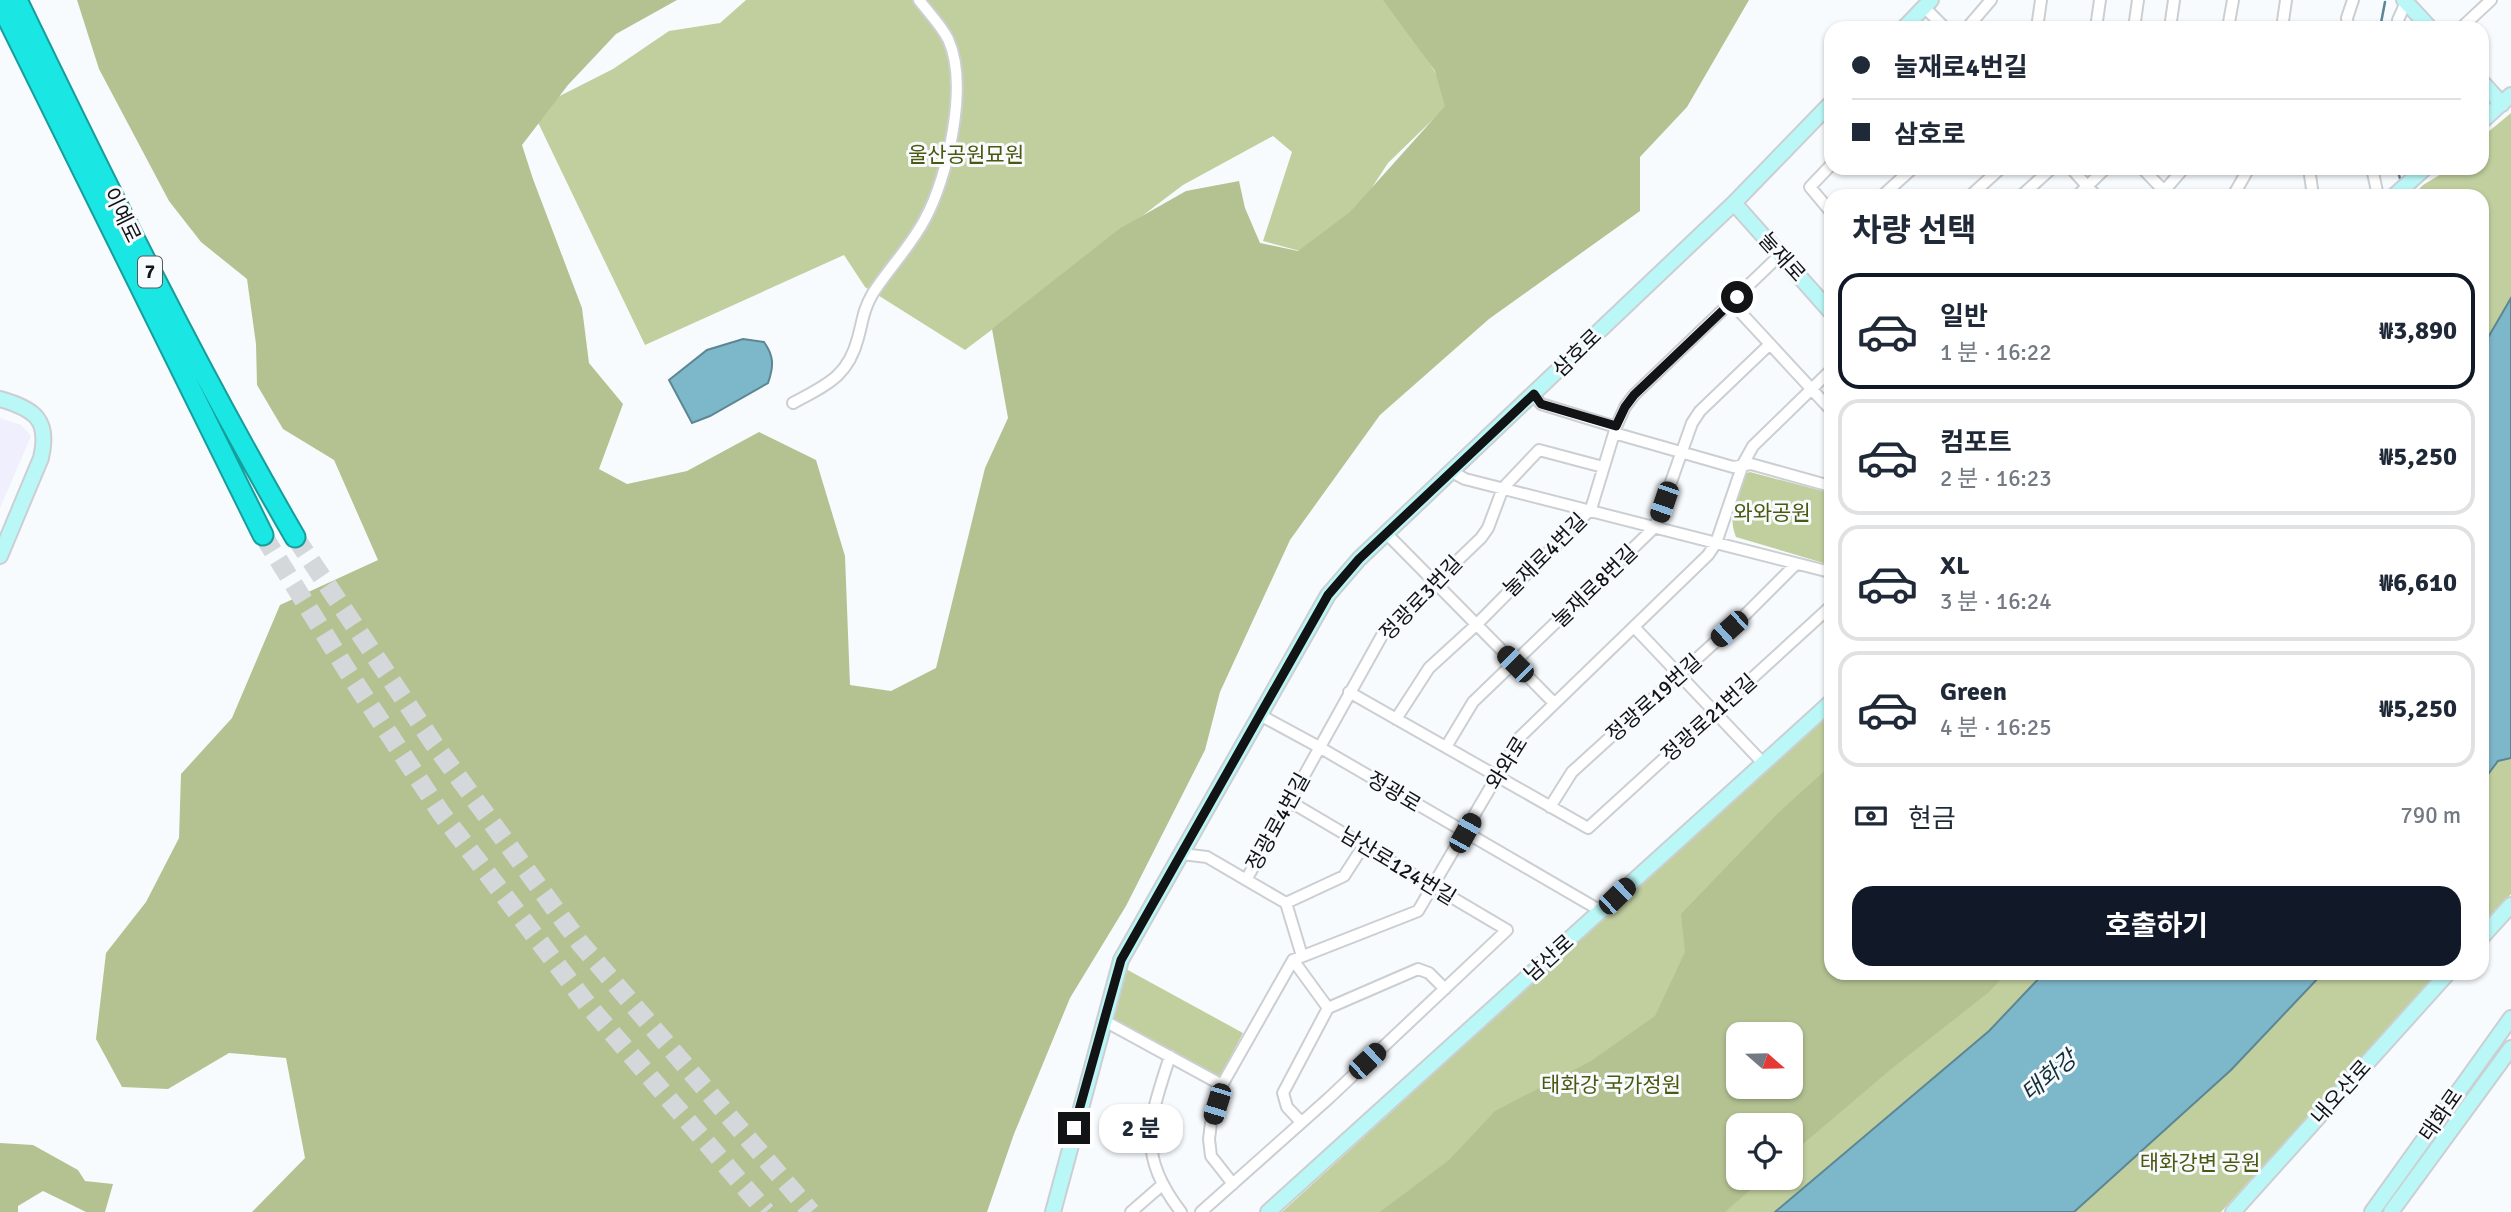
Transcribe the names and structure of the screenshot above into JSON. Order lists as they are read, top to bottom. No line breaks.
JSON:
{"streets":{"highway":["이예로","7"],"main road":["눌재로","삼호로","남산로","내오산로","태화로"],"street":["눌재로4번길","눌재로8번길","정광로3번길","정광로19번길","정광로21번길","와와로","정광로","정광로4번길","남산로124번길"]},"crossings":[["눌재로","삼호로"],["눌재로","눌재로4번길"],["삼호로","정광로"],["정광로3번길","정광로"],["정광로3번길","정광로4번길"],["정광로19번길","정광로21번길"],["와와로","정광로"],["와와로","남산로124번길"],["정광로","정광로4번길"],["정광로","남산로"],["정광로4번길","남산로124번길"]],"water":["태화강"],"parks":["울산공원묘원","와와공원","태화강 국가정원","태화강변 공원"],"north":"right","page":{"banner":["눌재로4번길","삼호로"],"heading":"차량 선택","list":[{"name":"일반","note":"1 분 · 16:22","value":"₩3,890"},{"name":"컴포트","note":"2 분 · 16:23","value":"₩5,250"},{"name":"XL","note":"3 분 · 16:24","value":"₩6,610"},{"name":"Green","note":"4 분 · 16:25","value":"₩5,250"}],"pay":["현금","790 m"],"buttons":"호출하기","bubble":"2 분"}}
